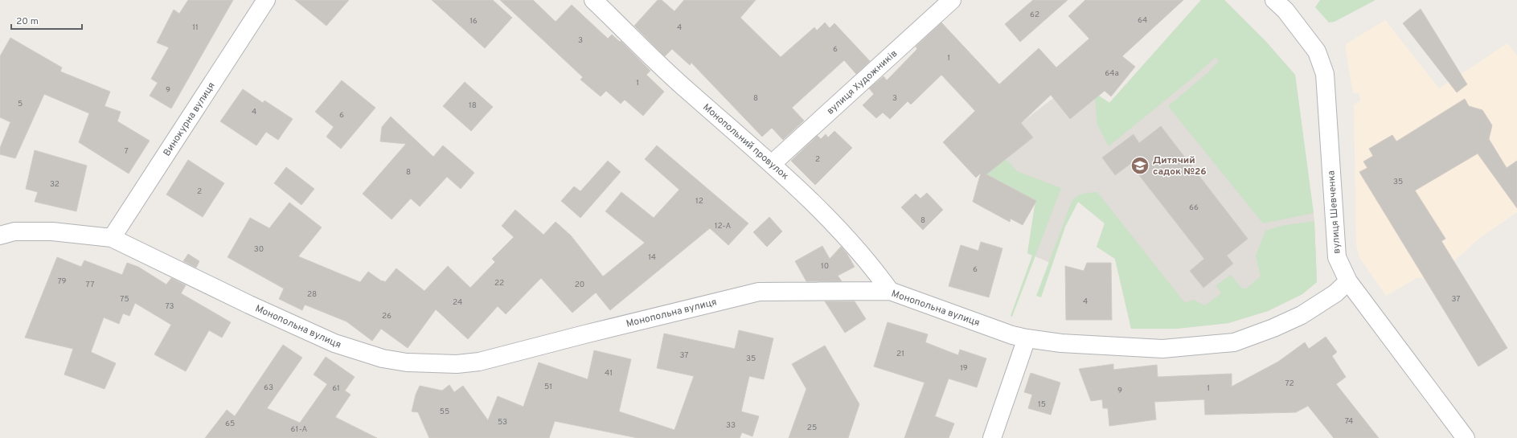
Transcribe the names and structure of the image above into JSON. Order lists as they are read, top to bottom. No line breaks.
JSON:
{"streets":{"street":["вулиця Художників","Винокурна вулиця","Монопольний провулок","вулиця Шевченка","Монопольна вулиця"]},"crossings":[["вулиця Художників","Монопольний провулок"],["Винокурна вулиця","Монопольна вулиця"],["Монопольний провулок","Монопольна вулиця"],["вулиця Шевченка","Монопольна вулиця"]],"places":{"school or university":["Дитячий садок №26"]},"house_numbers":["62","64","16","11","4","3","6","1","64а","1","9","8","3","5","18","4","6","7","2","8","35","32","2","12","66","8","12-А","30","14","10","6","79","22","77","20","28","75","37","4","24","73","26","21","37","35","19","41","72","51","63","61","1","9","15","55","74","53","65","33","25","61-А"],"scale_bar":"20 m"}
